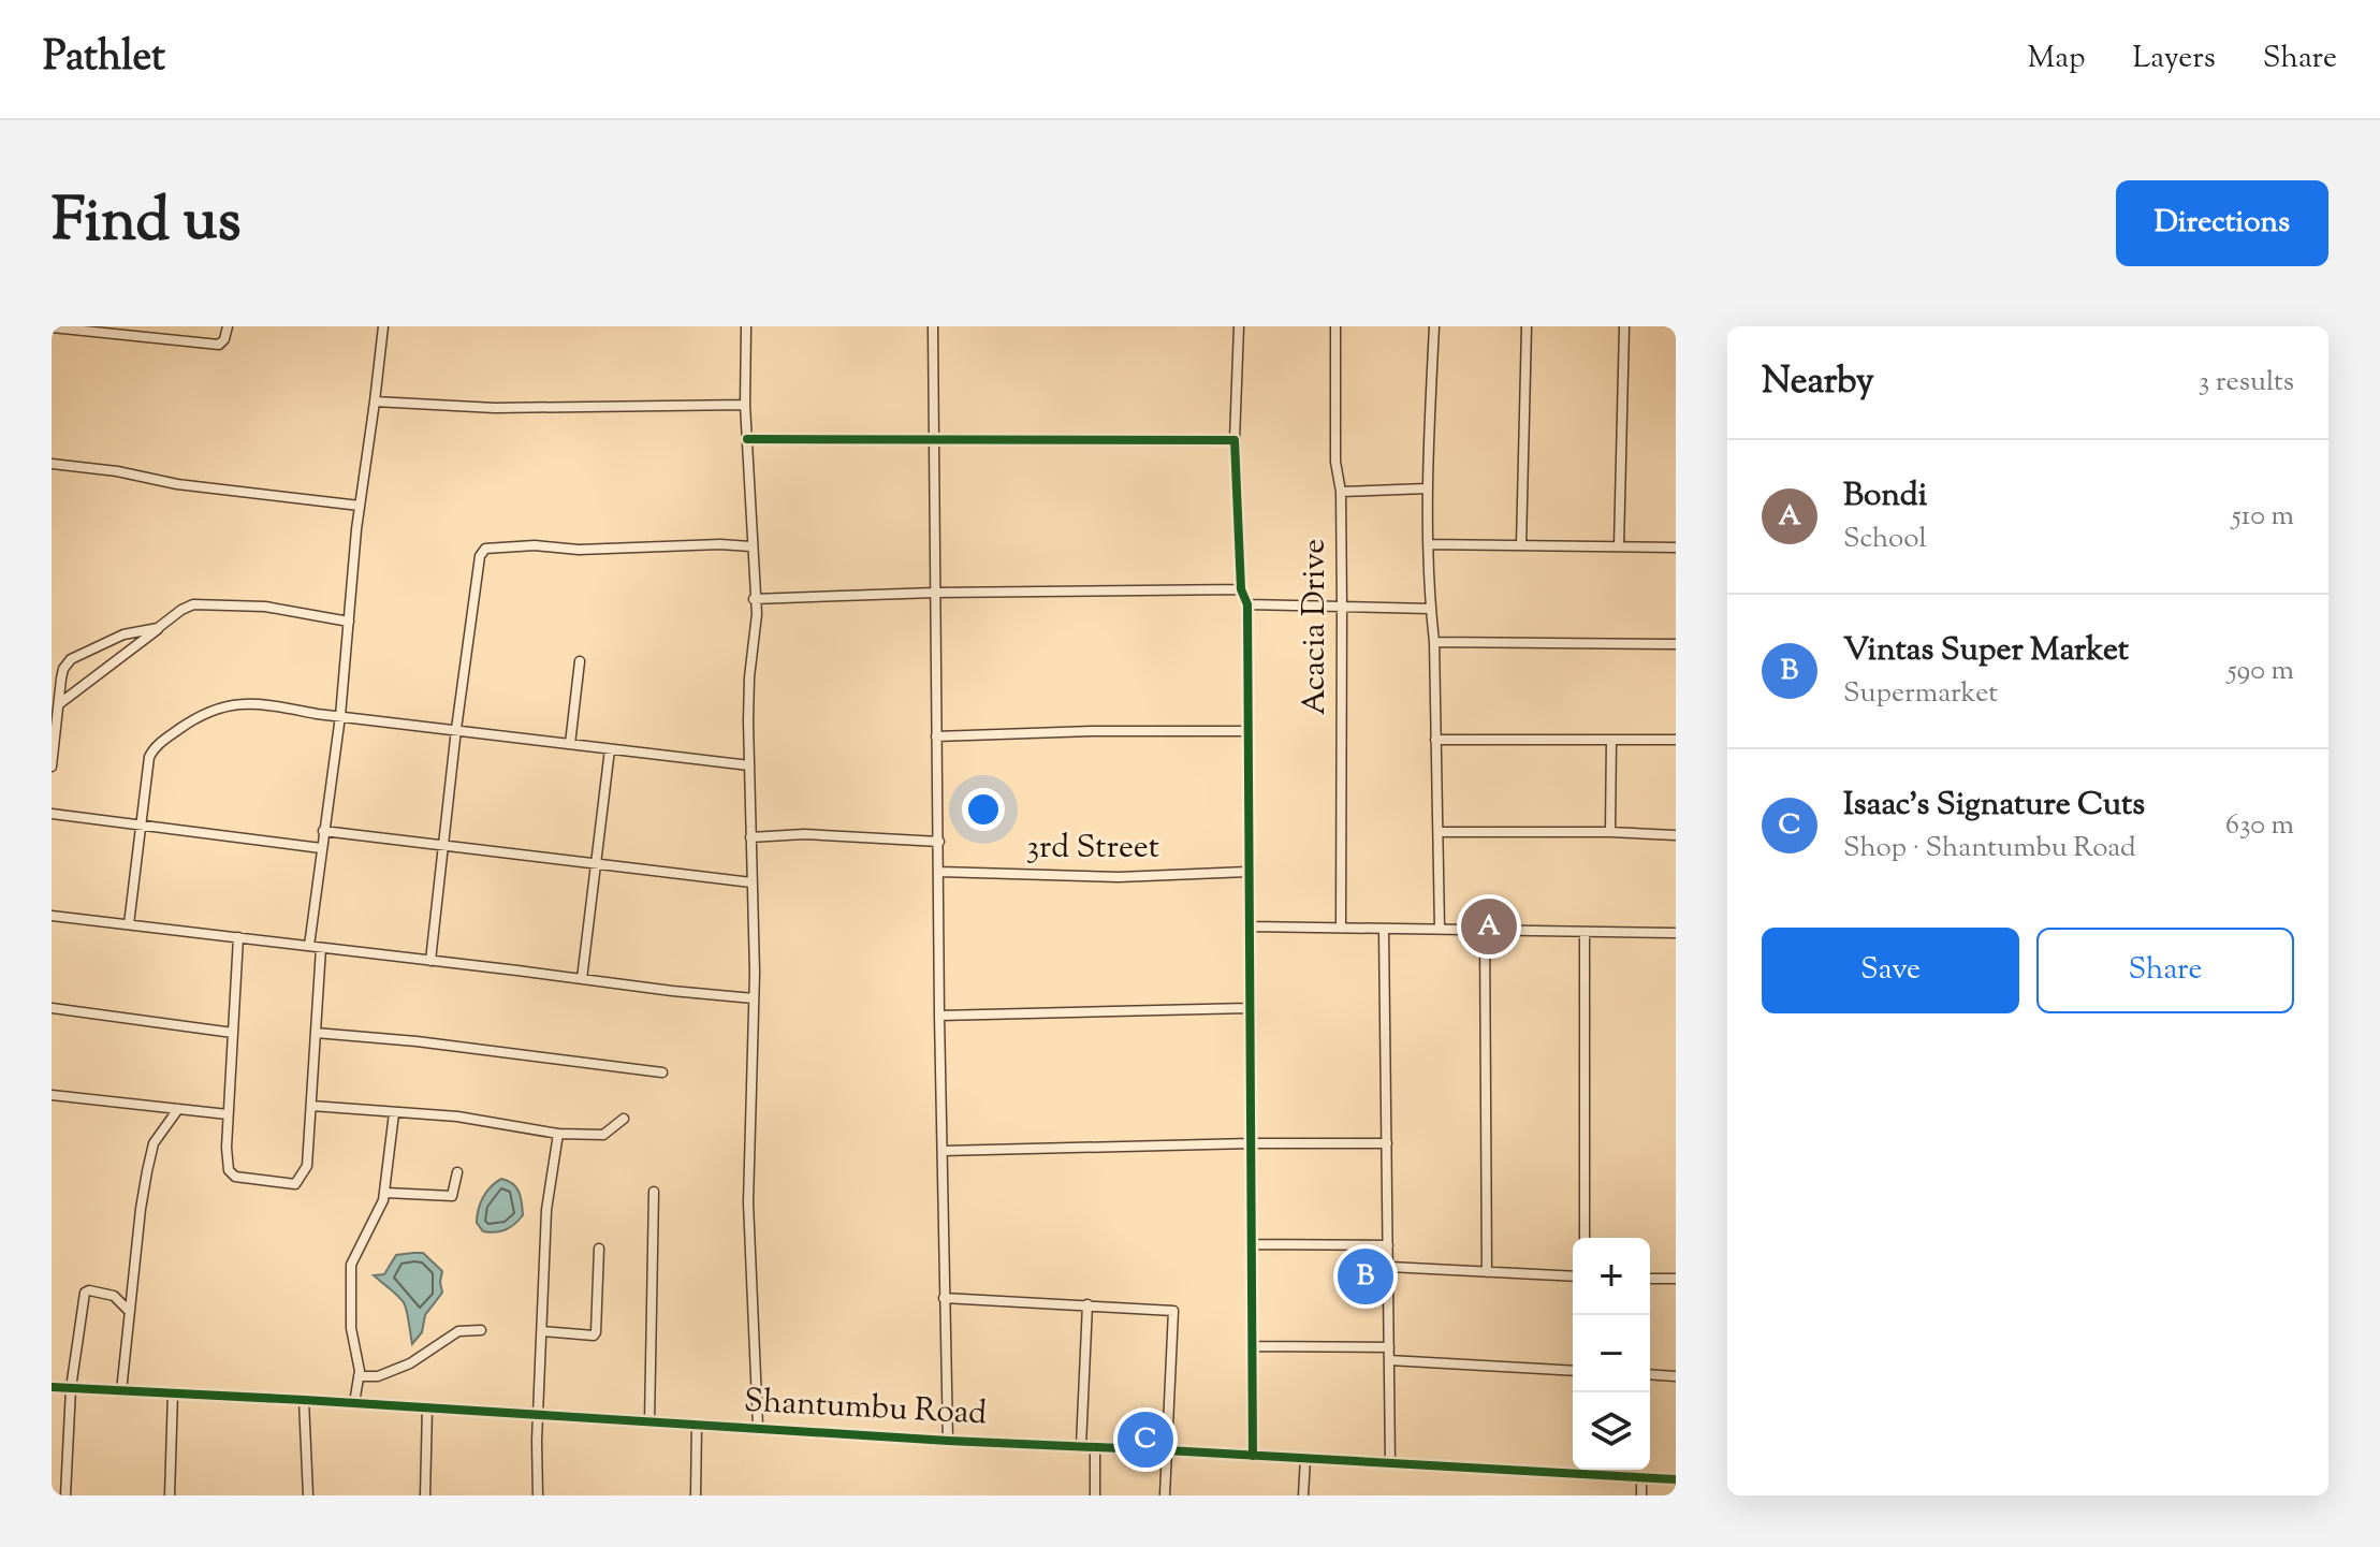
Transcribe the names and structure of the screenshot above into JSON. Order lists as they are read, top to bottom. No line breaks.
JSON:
{"streets":{"street":["Acacia Drive","3rd Street","Shantumbu Road"]},"page":{"header":"Pathlet","nav":["Map","Layers","Share"],"title":"Find us","buttons":["Directions",["Save","Share"]],"heading":["Nearby","3 results"],"list":[{"mark":"A","name":"Bondi","note":"School","value":"510 m"},{"mark":"B","name":"Vintas Super Market","note":"Supermarket","value":"590 m"},{"mark":"C","name":"Isaac's Signature Cuts","note":"Shop · Shantumbu Road","value":"630 m"}],"pins":["A","B","C"],"map_buttons":["+","−"]}}
